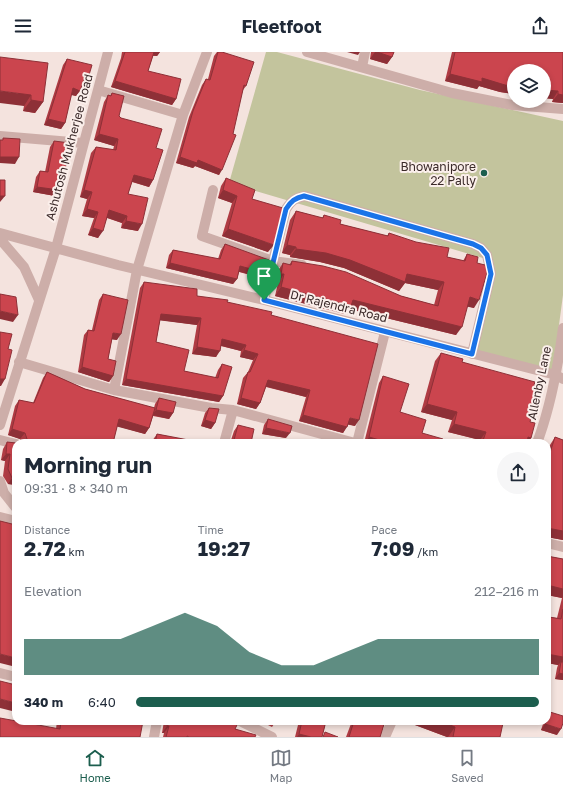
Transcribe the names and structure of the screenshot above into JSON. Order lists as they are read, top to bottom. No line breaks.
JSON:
{"streets":{"street":["Ashutosh Mukherjee Road","Dr Rajendra Road","Allenby Lane"]},"crossings":[["Ashutosh Mukherjee Road","Dr Rajendra Road"],["Dr Rajendra Road","Allenby Lane"]],"places":["Bhowanipore 22 Pally"],"page":{"header":"Fleetfoot","heading":["Morning run","09:31 · 8 × 340 m"],"stats":[["Distance","2.72 km"],["Time","19:27"],["Pace","7:09 /km"]],"chart":["Elevation","212–216 m"],"list":[{"name":"340 m","note":"6:40"}],"tabs":["Home","Map","Saved"]}}
